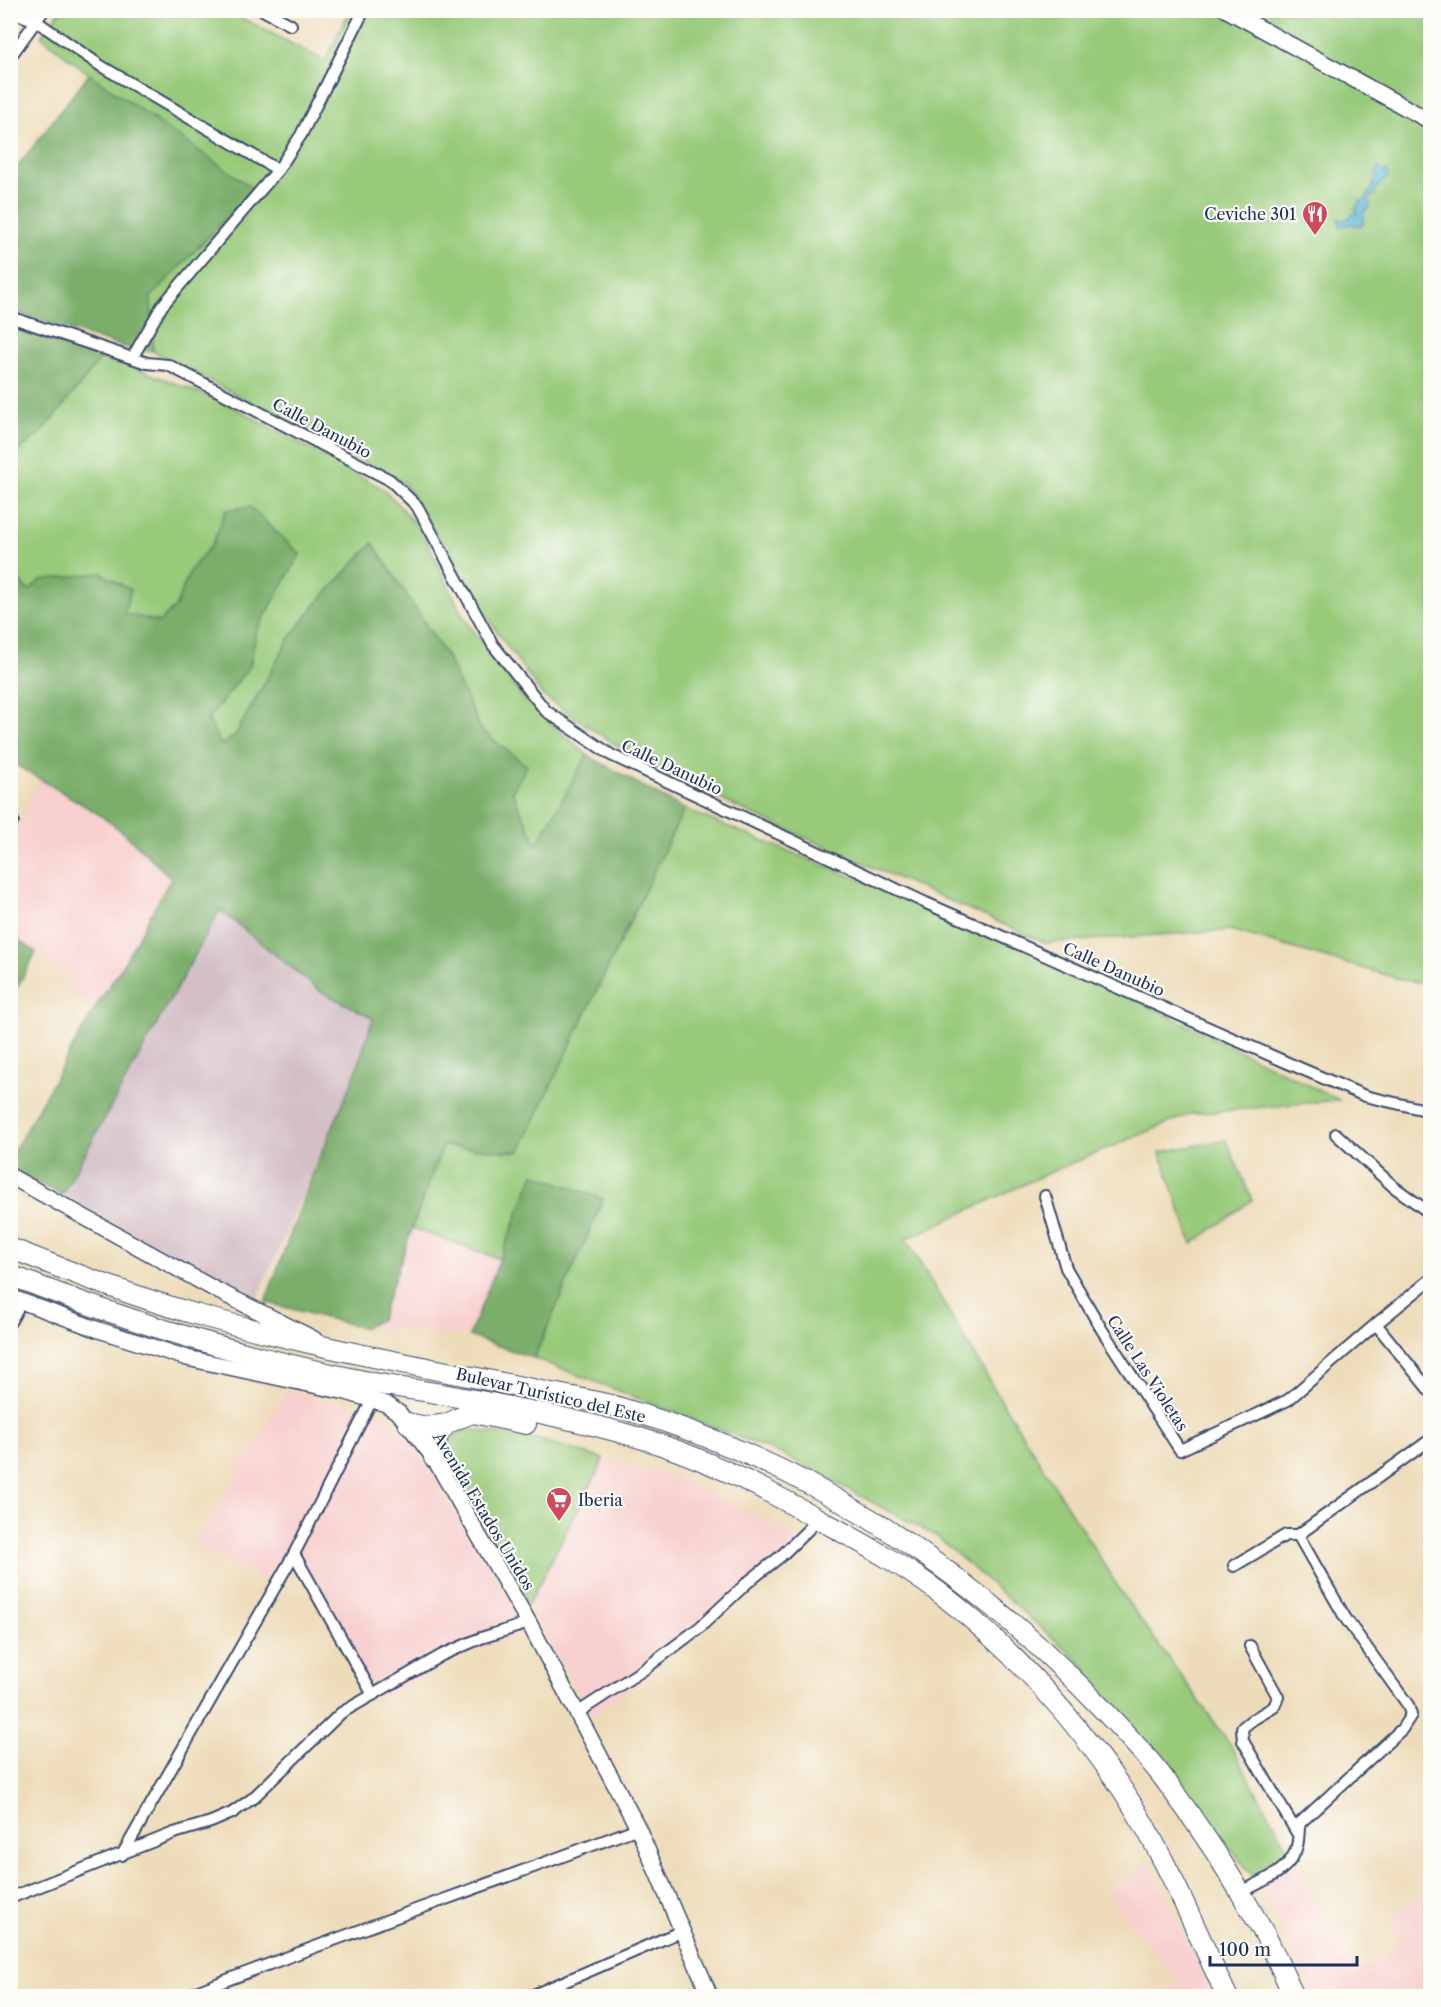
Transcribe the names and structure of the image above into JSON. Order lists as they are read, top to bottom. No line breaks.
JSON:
{"streets":{"highway":["Bulevar Turístico del Este"],"street":["Calle Danubio","Calle Las Violetas","Avenida Estados Unidos"]},"places":{"restaurant":["Ceviche 301"],"supermarket":["Iberia"]},"scale_bar":"100 m"}
